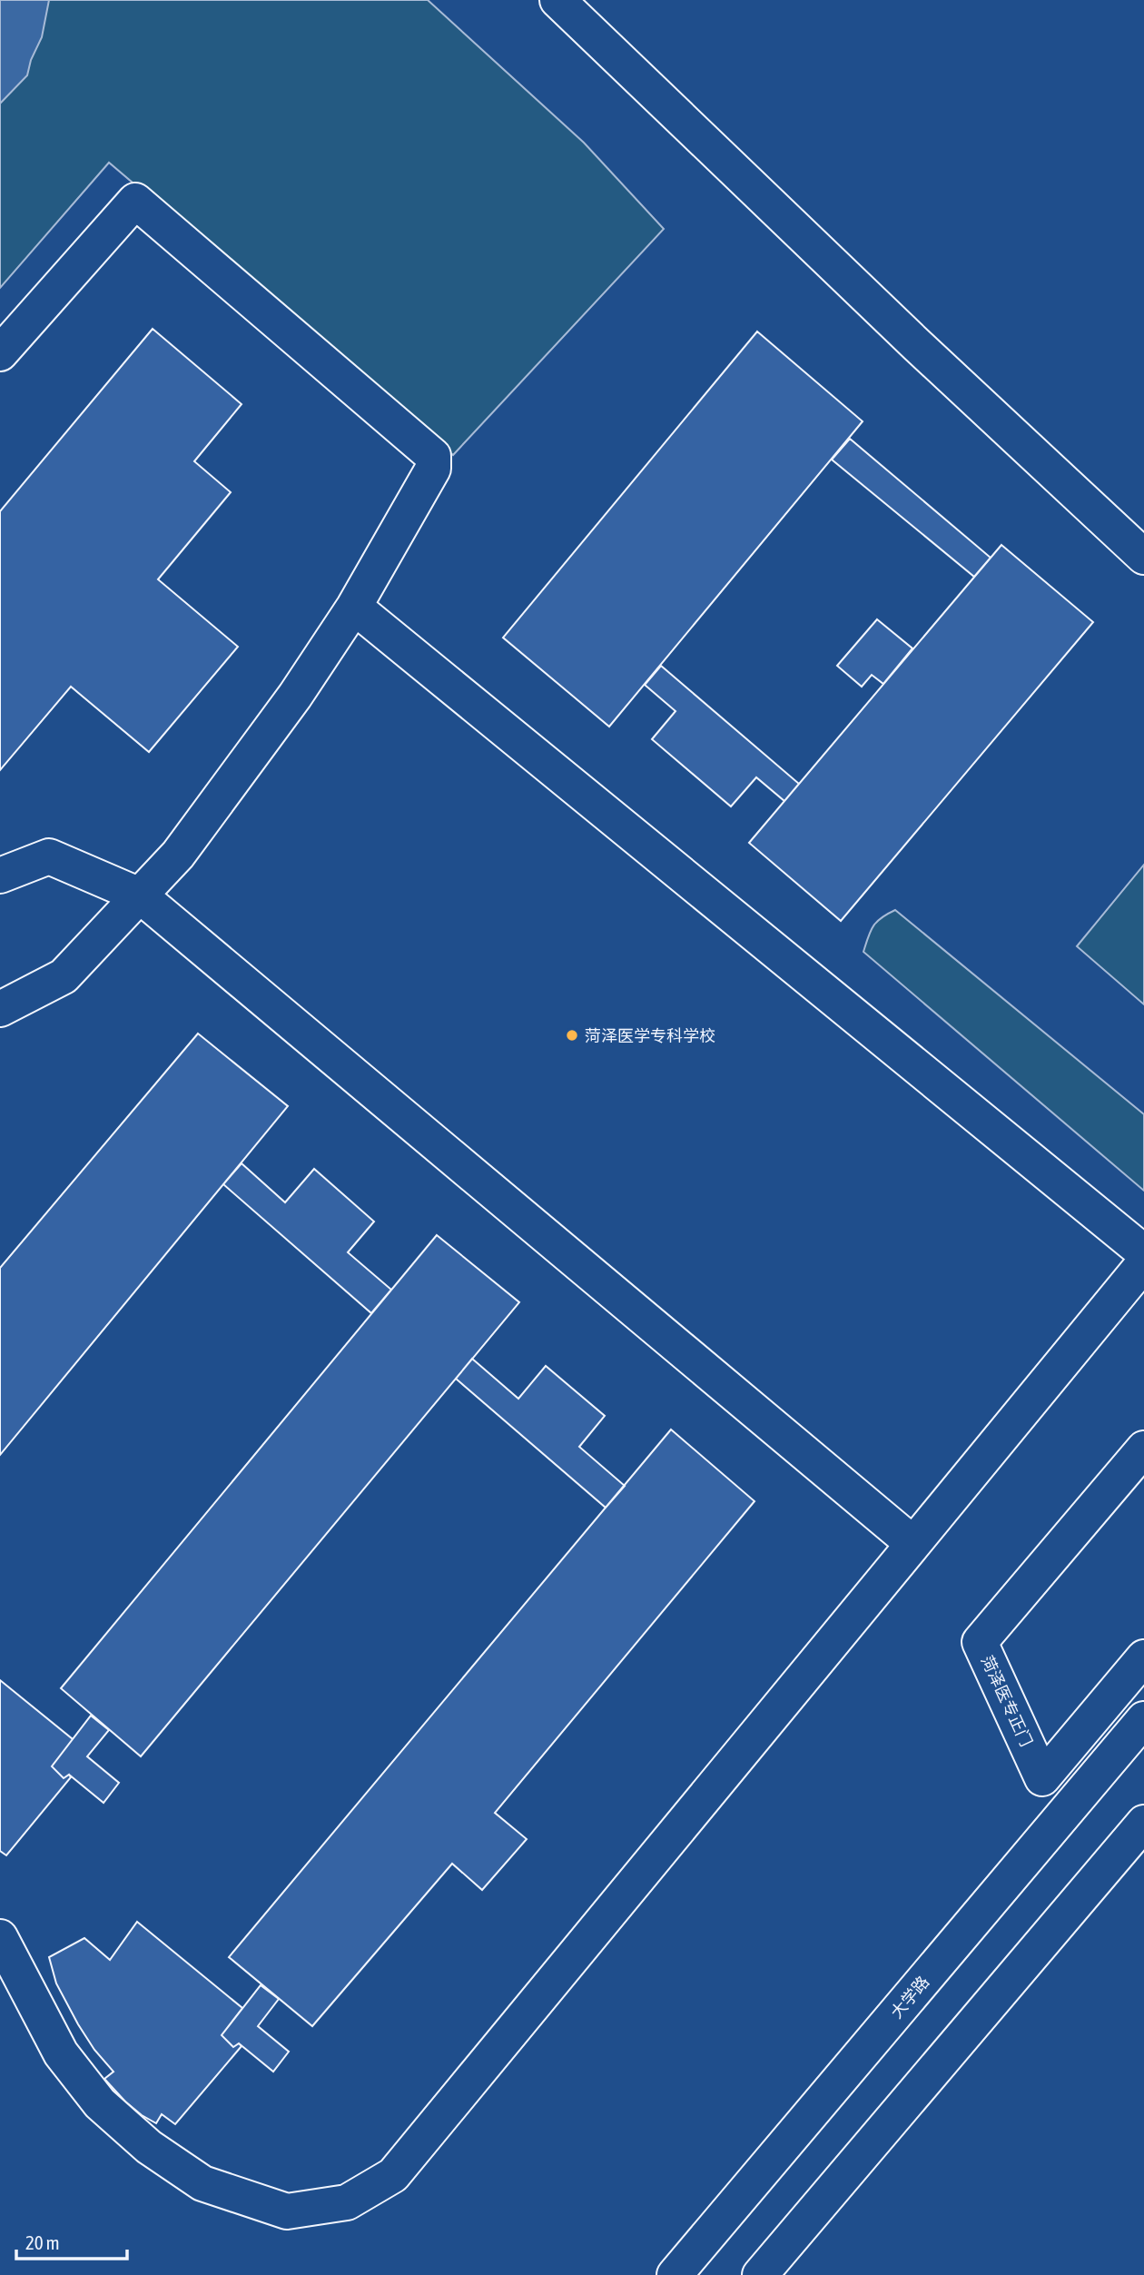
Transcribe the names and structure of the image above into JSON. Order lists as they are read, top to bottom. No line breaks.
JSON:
{"streets":{"street":["菏泽医专正门","大学路"]},"places":["菏泽医学专科学校"],"scale_bar":"20 m"}
